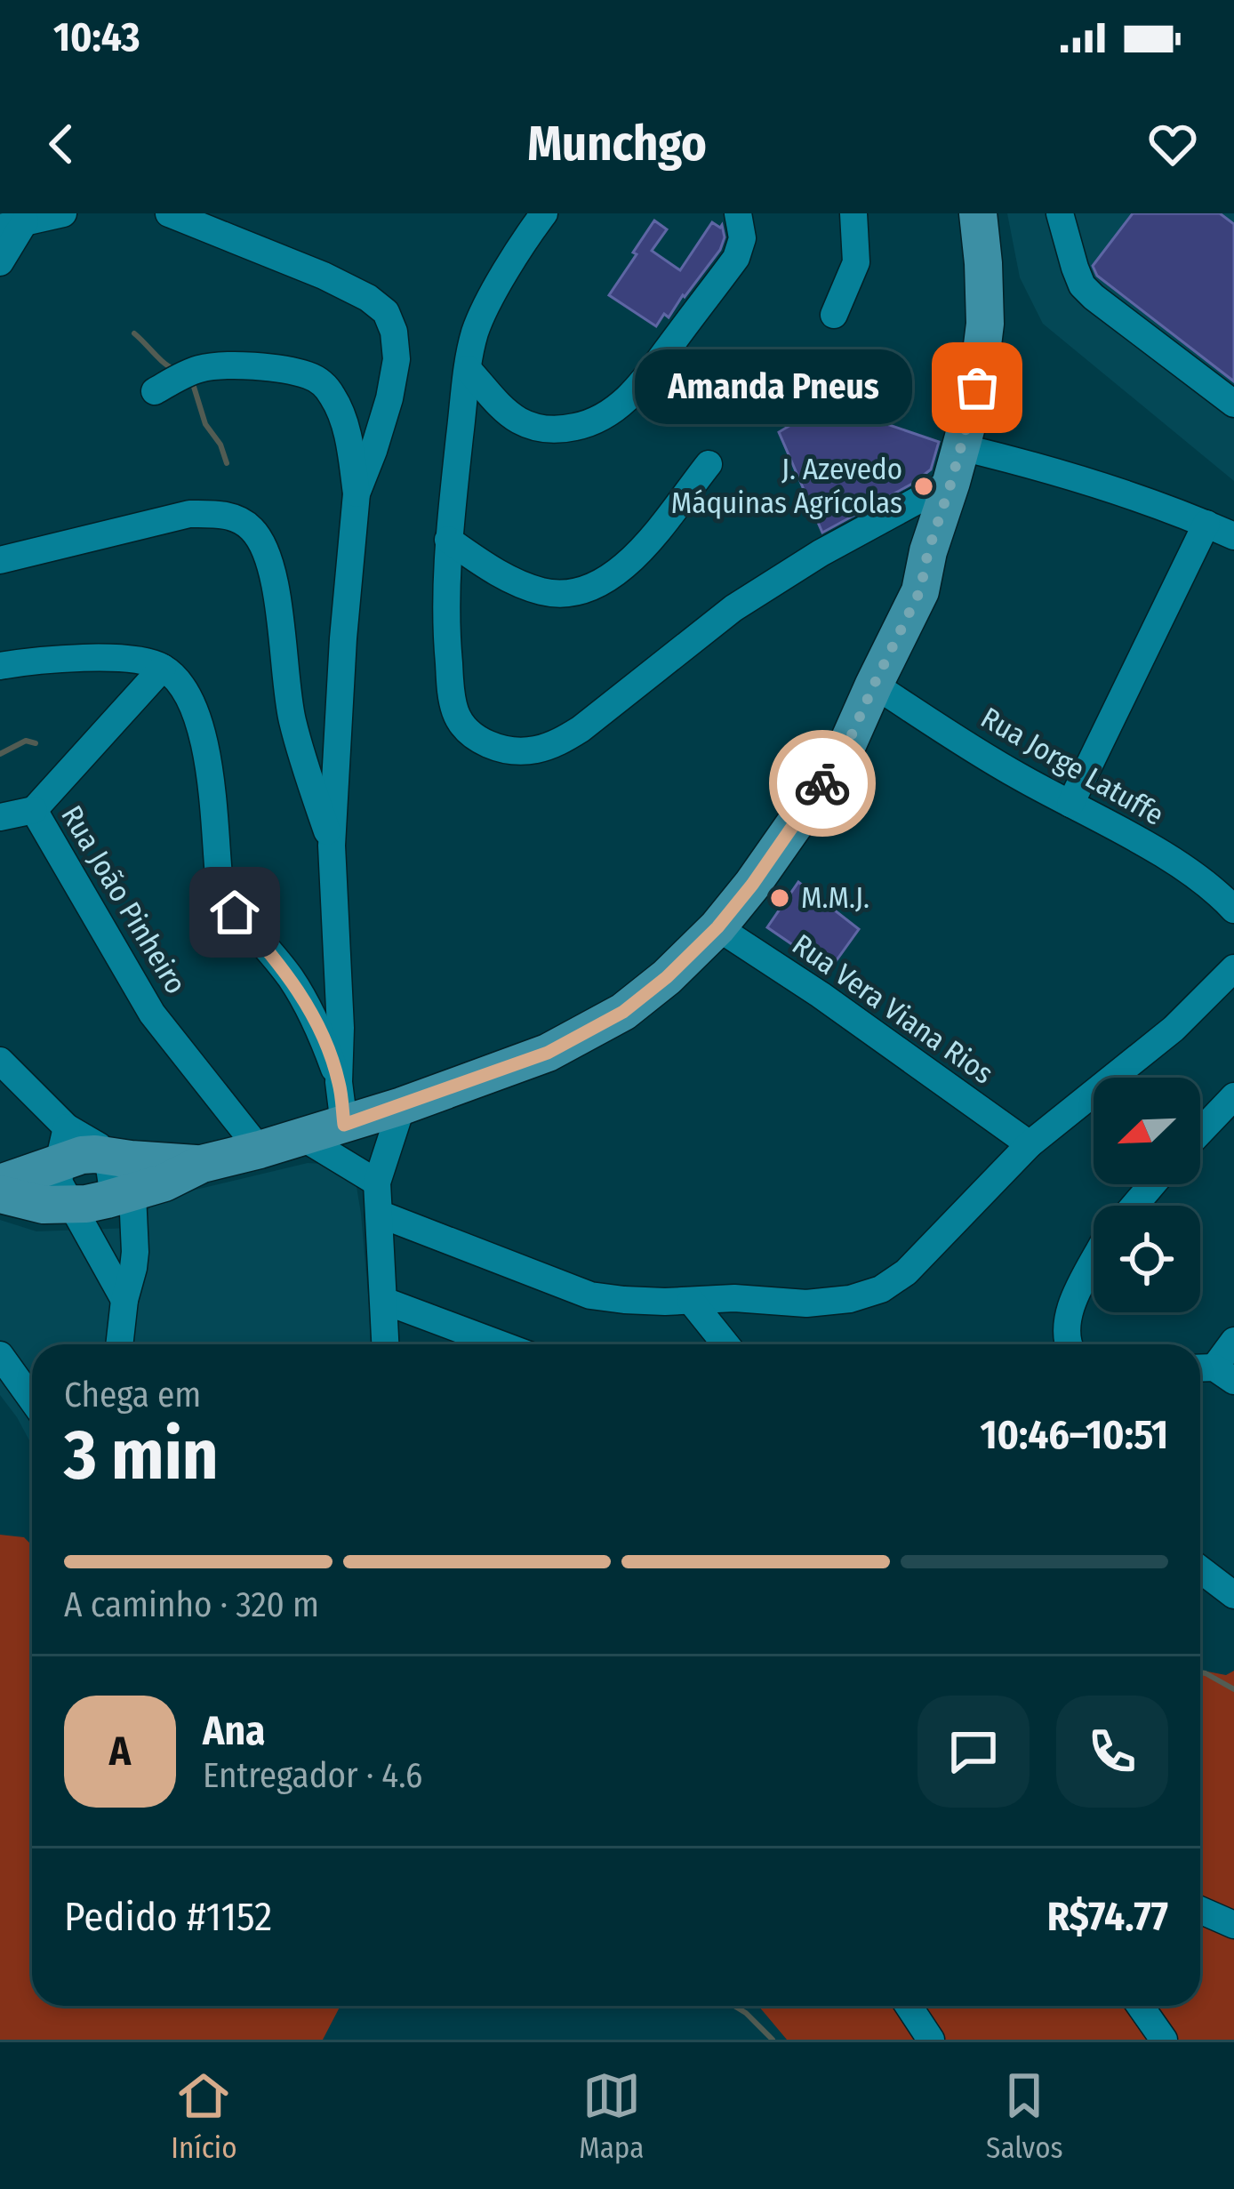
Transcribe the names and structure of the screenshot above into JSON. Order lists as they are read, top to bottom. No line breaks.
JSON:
{"streets":{"street":["Rua Jorge Latuffe","Rua João Pinheiro","Rua Vera Viana Rios"]},"places":["Amanda Pneus","J. Azevedo Máquinas Agrícolas","M.M.J."],"north":"bottom left","page":{"status":"10:43","header":"Munchgo","bubble":"Amanda Pneus","heading":["3 min","Chega em","10:46–10:51"],"panel":["Ana","Entregador · 4.6","Pedido #1152","R$74.77"],"bar":"A caminho · 320 m","round":"A","tabs":["Início","Mapa","Salvos"]}}
